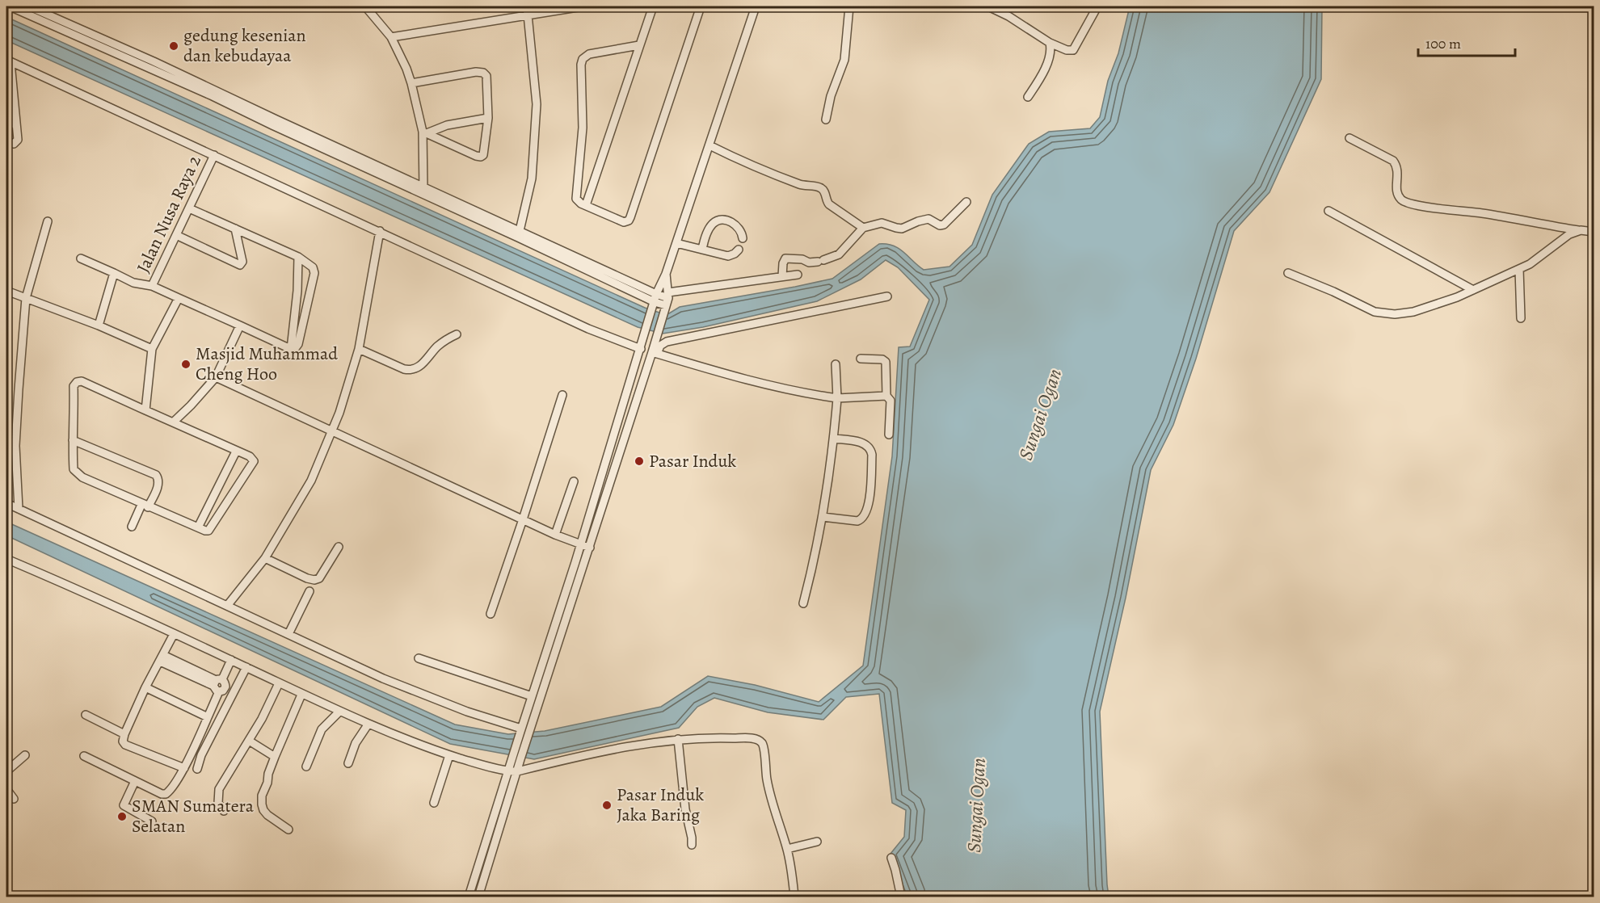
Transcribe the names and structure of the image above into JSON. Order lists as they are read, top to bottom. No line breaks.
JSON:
{"streets":{"street":["Jalan Nusa Raya 2"]},"water":["Sungai Ogan"],"places":["gedung kesenian dan kebudayaa","Masjid Muhammad Cheng Hoo","Pasar Induk","Pasar Induk Jaka Baring","SMAN Sumatera Selatan"],"scale_bar":"100 m"}
